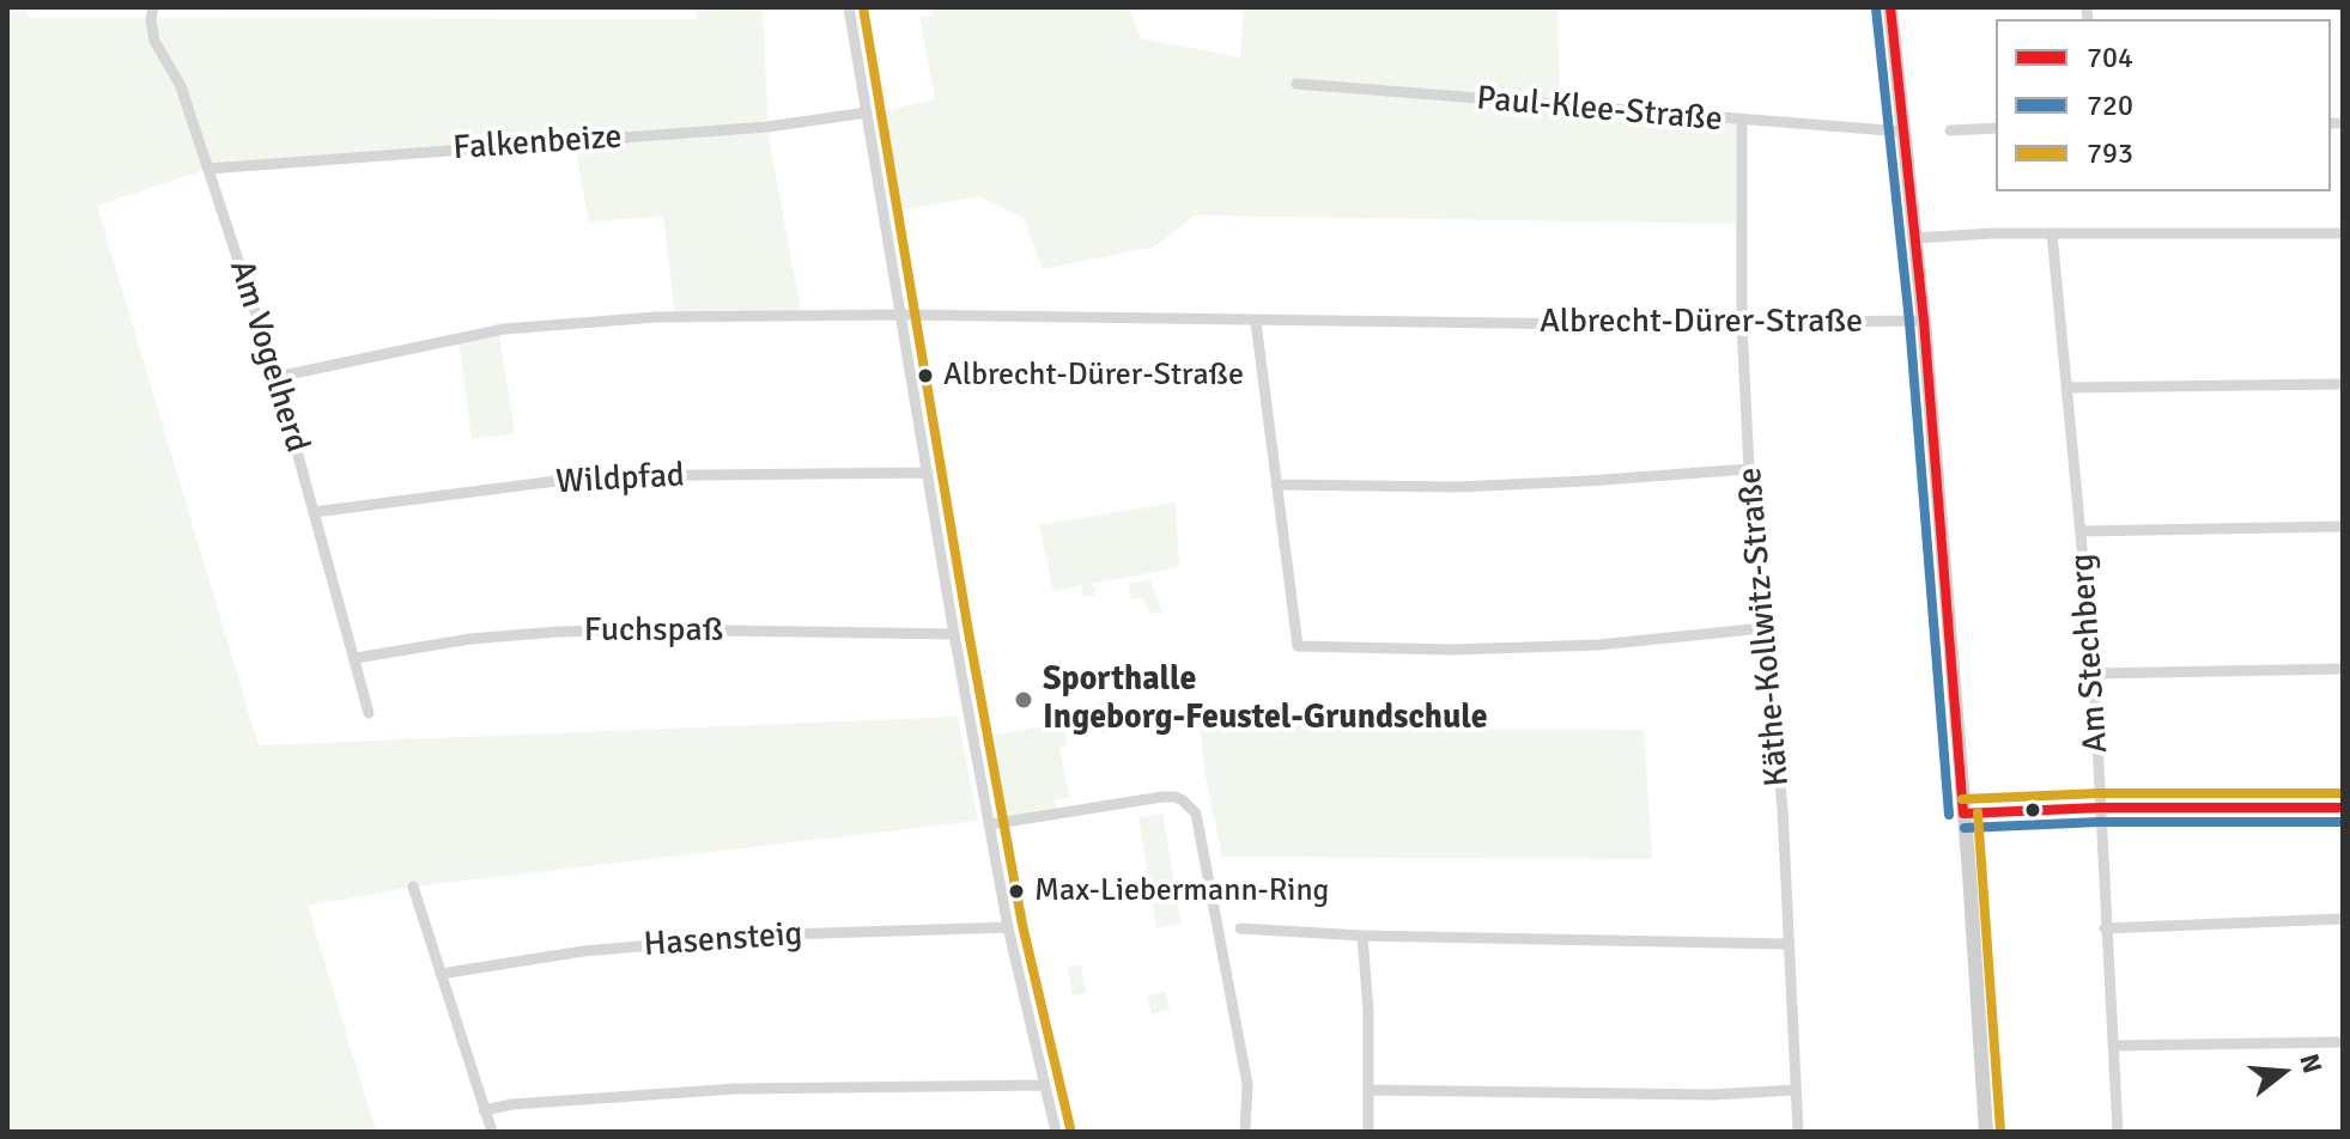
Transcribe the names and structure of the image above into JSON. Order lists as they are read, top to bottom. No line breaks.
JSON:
{"streets":{"street":["Paul-Klee-Straße","Falkenbeize","Albrecht-Dürer-Straße","Am Vogelherd","Wildpfad","Käthe-Kollwitz-Straße","Fuchspaß","Am Stechberg","Hasensteig"]},"crossings":[["Paul-Klee-Straße","Käthe-Kollwitz-Straße"],["Falkenbeize","Am Vogelherd"],["Albrecht-Dürer-Straße","Am Vogelherd"],["Albrecht-Dürer-Straße","Käthe-Kollwitz-Straße"],["Am Vogelherd","Wildpfad"],["Am Vogelherd","Fuchspaß"]],"places":["Albrecht-Dürer-Straße","Sporthalle Ingeborg-Feustel-Grundschule","Max-Liebermann-Ring"],"lines":["transit line 704","transit line 793","transit line 720"],"legend":["704","720","793"],"north":"right"}
